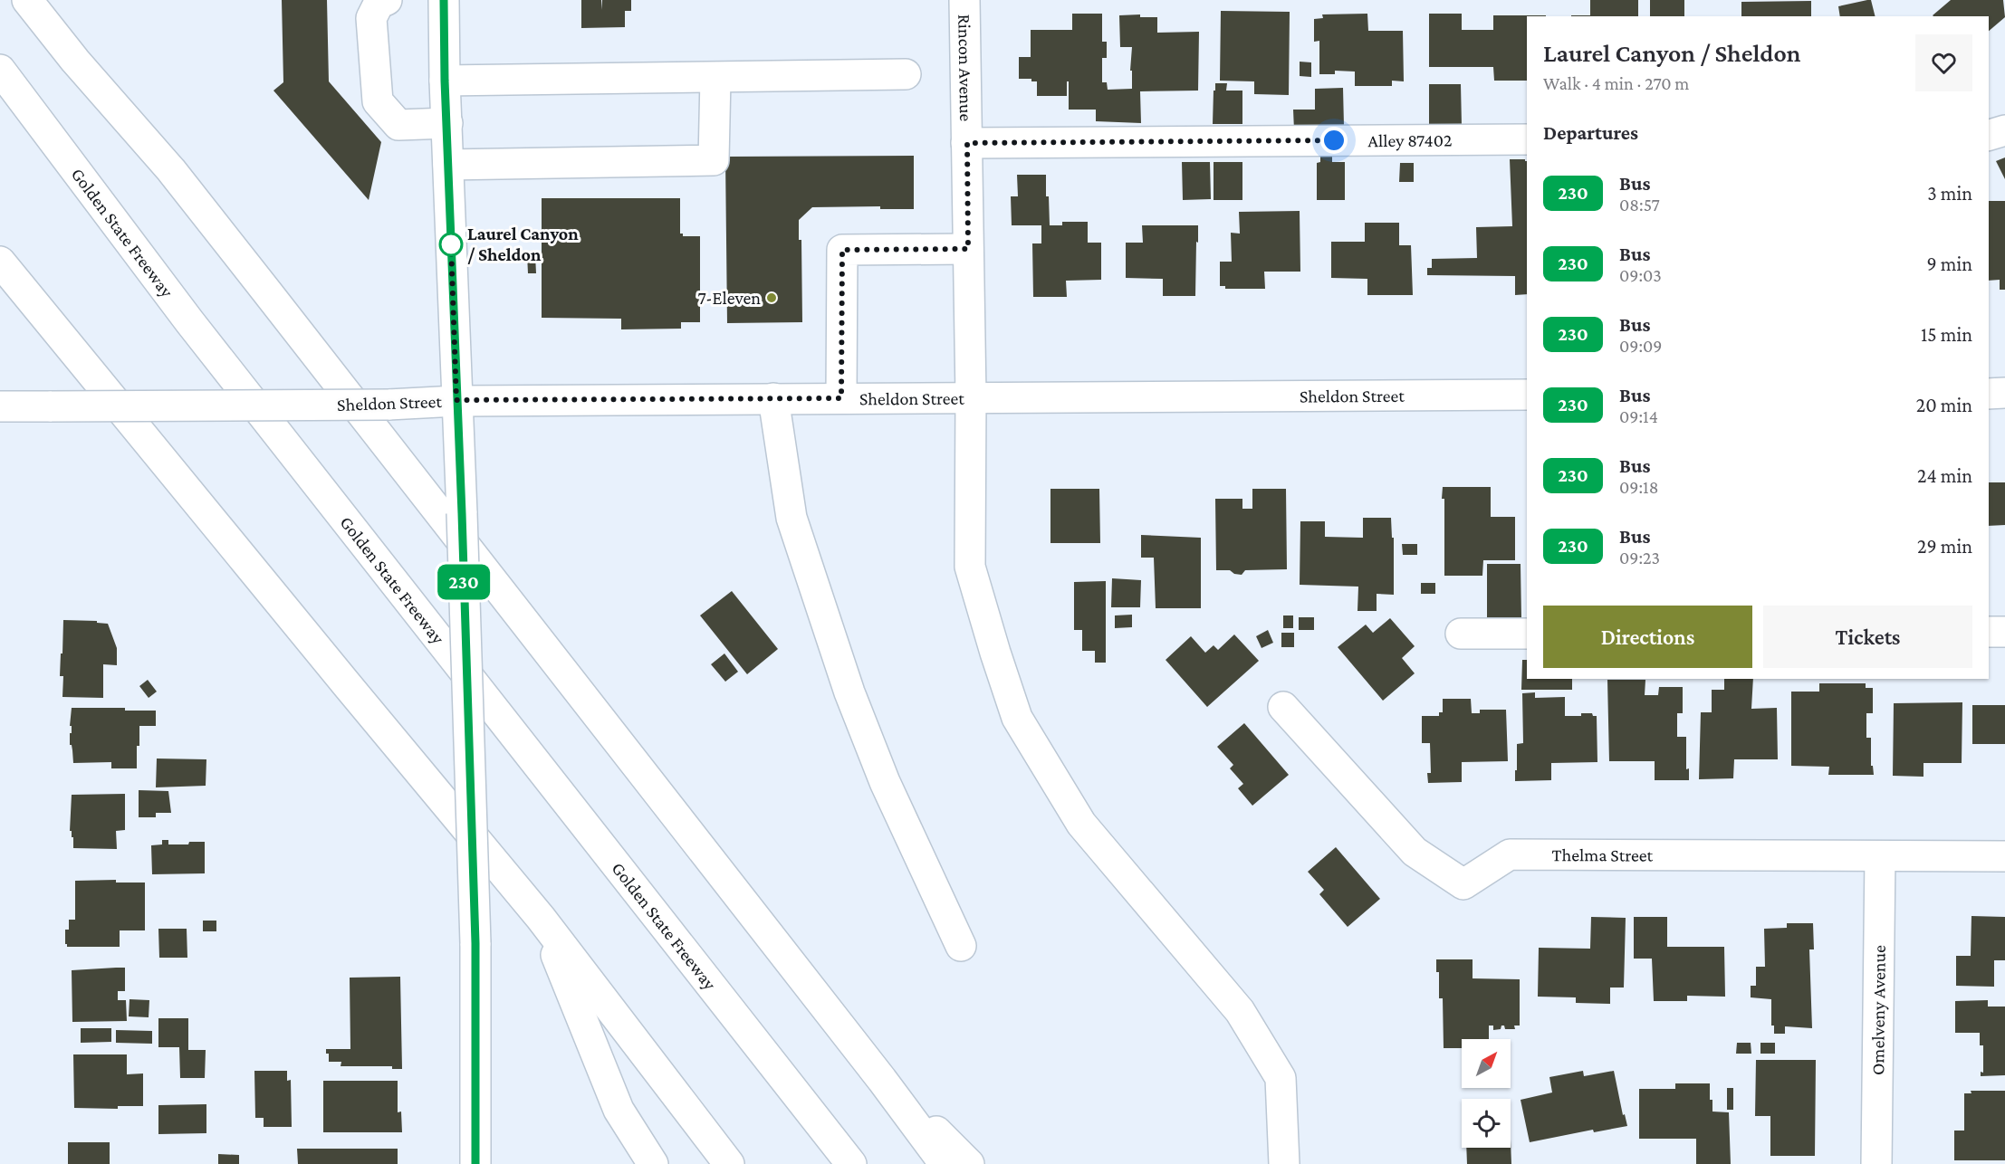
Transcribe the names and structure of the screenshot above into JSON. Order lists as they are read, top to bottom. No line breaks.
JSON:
{"streets":{"main road":["Rincon Avenue","Alley 87402","Golden State Freeway","Sheldon Street","Thelma Street","Omelveny Avenue"]},"crossings":[["Rincon Avenue","Alley 87402"],["Rincon Avenue","Sheldon Street"],["Thelma Street","Omelveny Avenue"]],"places":["Laurel Canyon / Sheldon","7-Eleven"],"lines":["bus line 230"],"north":"top right","page":{"on_map":"230","heading":[["Laurel Canyon / Sheldon","Walk · 4 min · 270 m"],"Departures"],"list":[{"mark":"230","name":"Bus","note":"08:57","value":"3 min"},{"mark":"230","name":"Bus","note":"09:03","value":"9 min"},{"mark":"230","name":"Bus","note":"09:09","value":"15 min"},{"mark":"230","name":"Bus","note":"09:14","value":"20 min"},{"mark":"230","name":"Bus","note":"09:18","value":"24 min"},{"mark":"230","name":"Bus","note":"09:23","value":"29 min"}],"buttons":["Directions","Tickets"]}}
